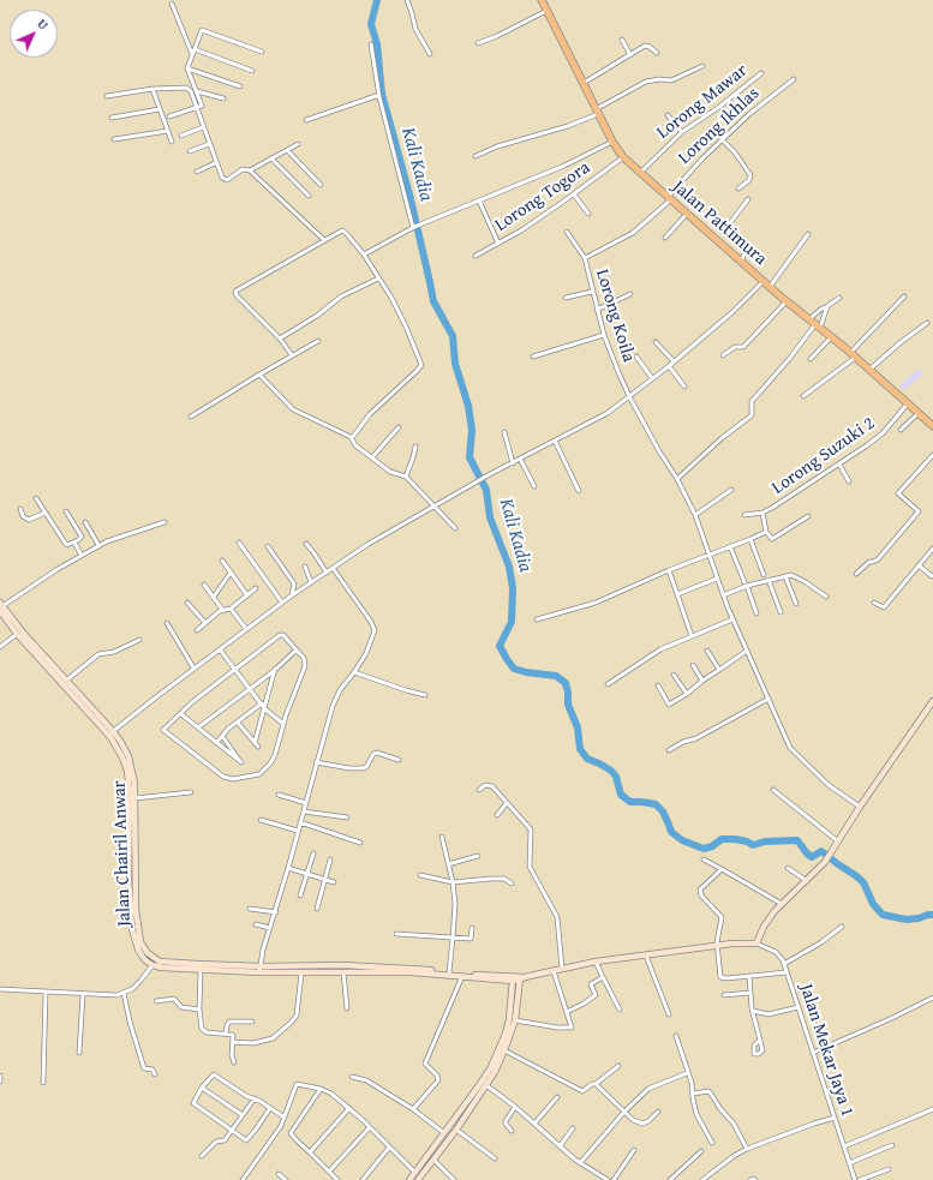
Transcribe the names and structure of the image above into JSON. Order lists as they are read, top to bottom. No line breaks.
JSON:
{"streets":{"highway":["Jalan Pattimura"],"main road":["Jalan Chairil Anwar"],"street":["Lorong Mawar","Lorong Ikhlas","Lorong Togora","Lorong Koila","Lorong Suzuki 2","Jalan Mekar Jaya 1"]},"crossings":[["Lorong Mawar","Jalan Pattimura"],["Lorong Ikhlas","Jalan Pattimura"],["Lorong Ikhlas","Lorong Koila"],["Lorong Togora","Jalan Pattimura"],["Jalan Pattimura","Lorong Koila"],["Jalan Pattimura","Lorong Suzuki 2"],["Jalan Chairil Anwar","Jalan Mekar Jaya 1"]],"water":["Kali Kadia"],"north":"top right"}
